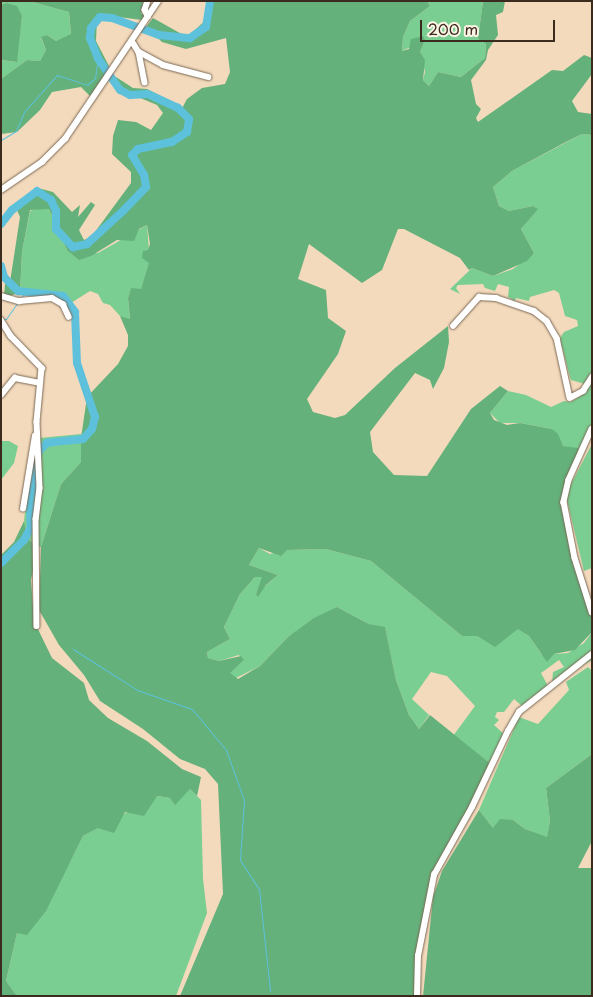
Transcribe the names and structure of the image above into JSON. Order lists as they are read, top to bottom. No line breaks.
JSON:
{"scale_bar":"200 m"}
